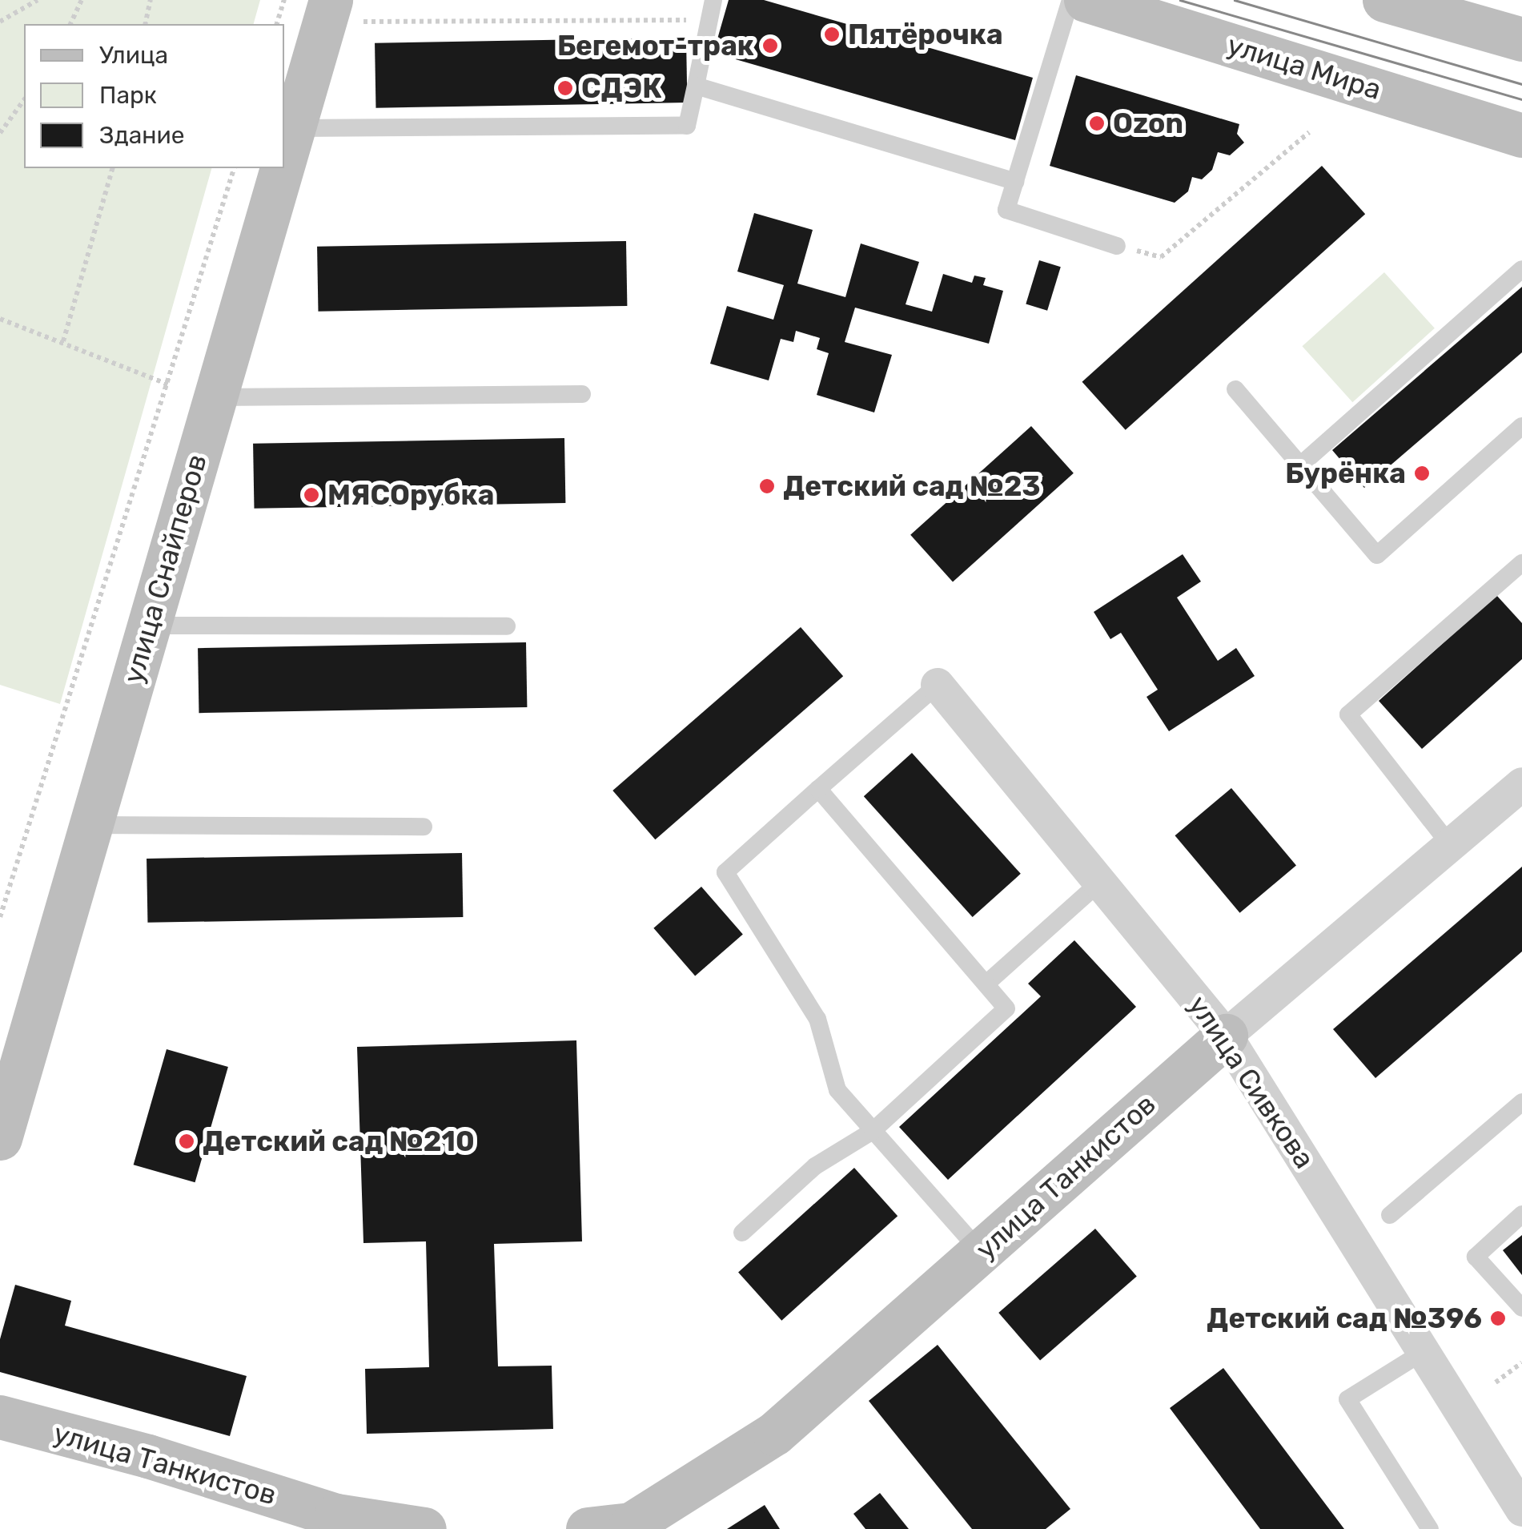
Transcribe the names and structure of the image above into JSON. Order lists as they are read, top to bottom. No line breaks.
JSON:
{"streets":{"street":["улица Мира","улица Снайперов","улица Сивкова","улица Танкистов"]},"crossings":[["улица Сивкова","улица Танкистов"]],"places":["Пятёрочка","Бегемот-трак","СДЭК","Ozon","Бурёнка","Детский сад №23","МЯСОрубка","Детский сад №210","Детский сад №396"],"legend":["Улица","Парк","Здание"]}
